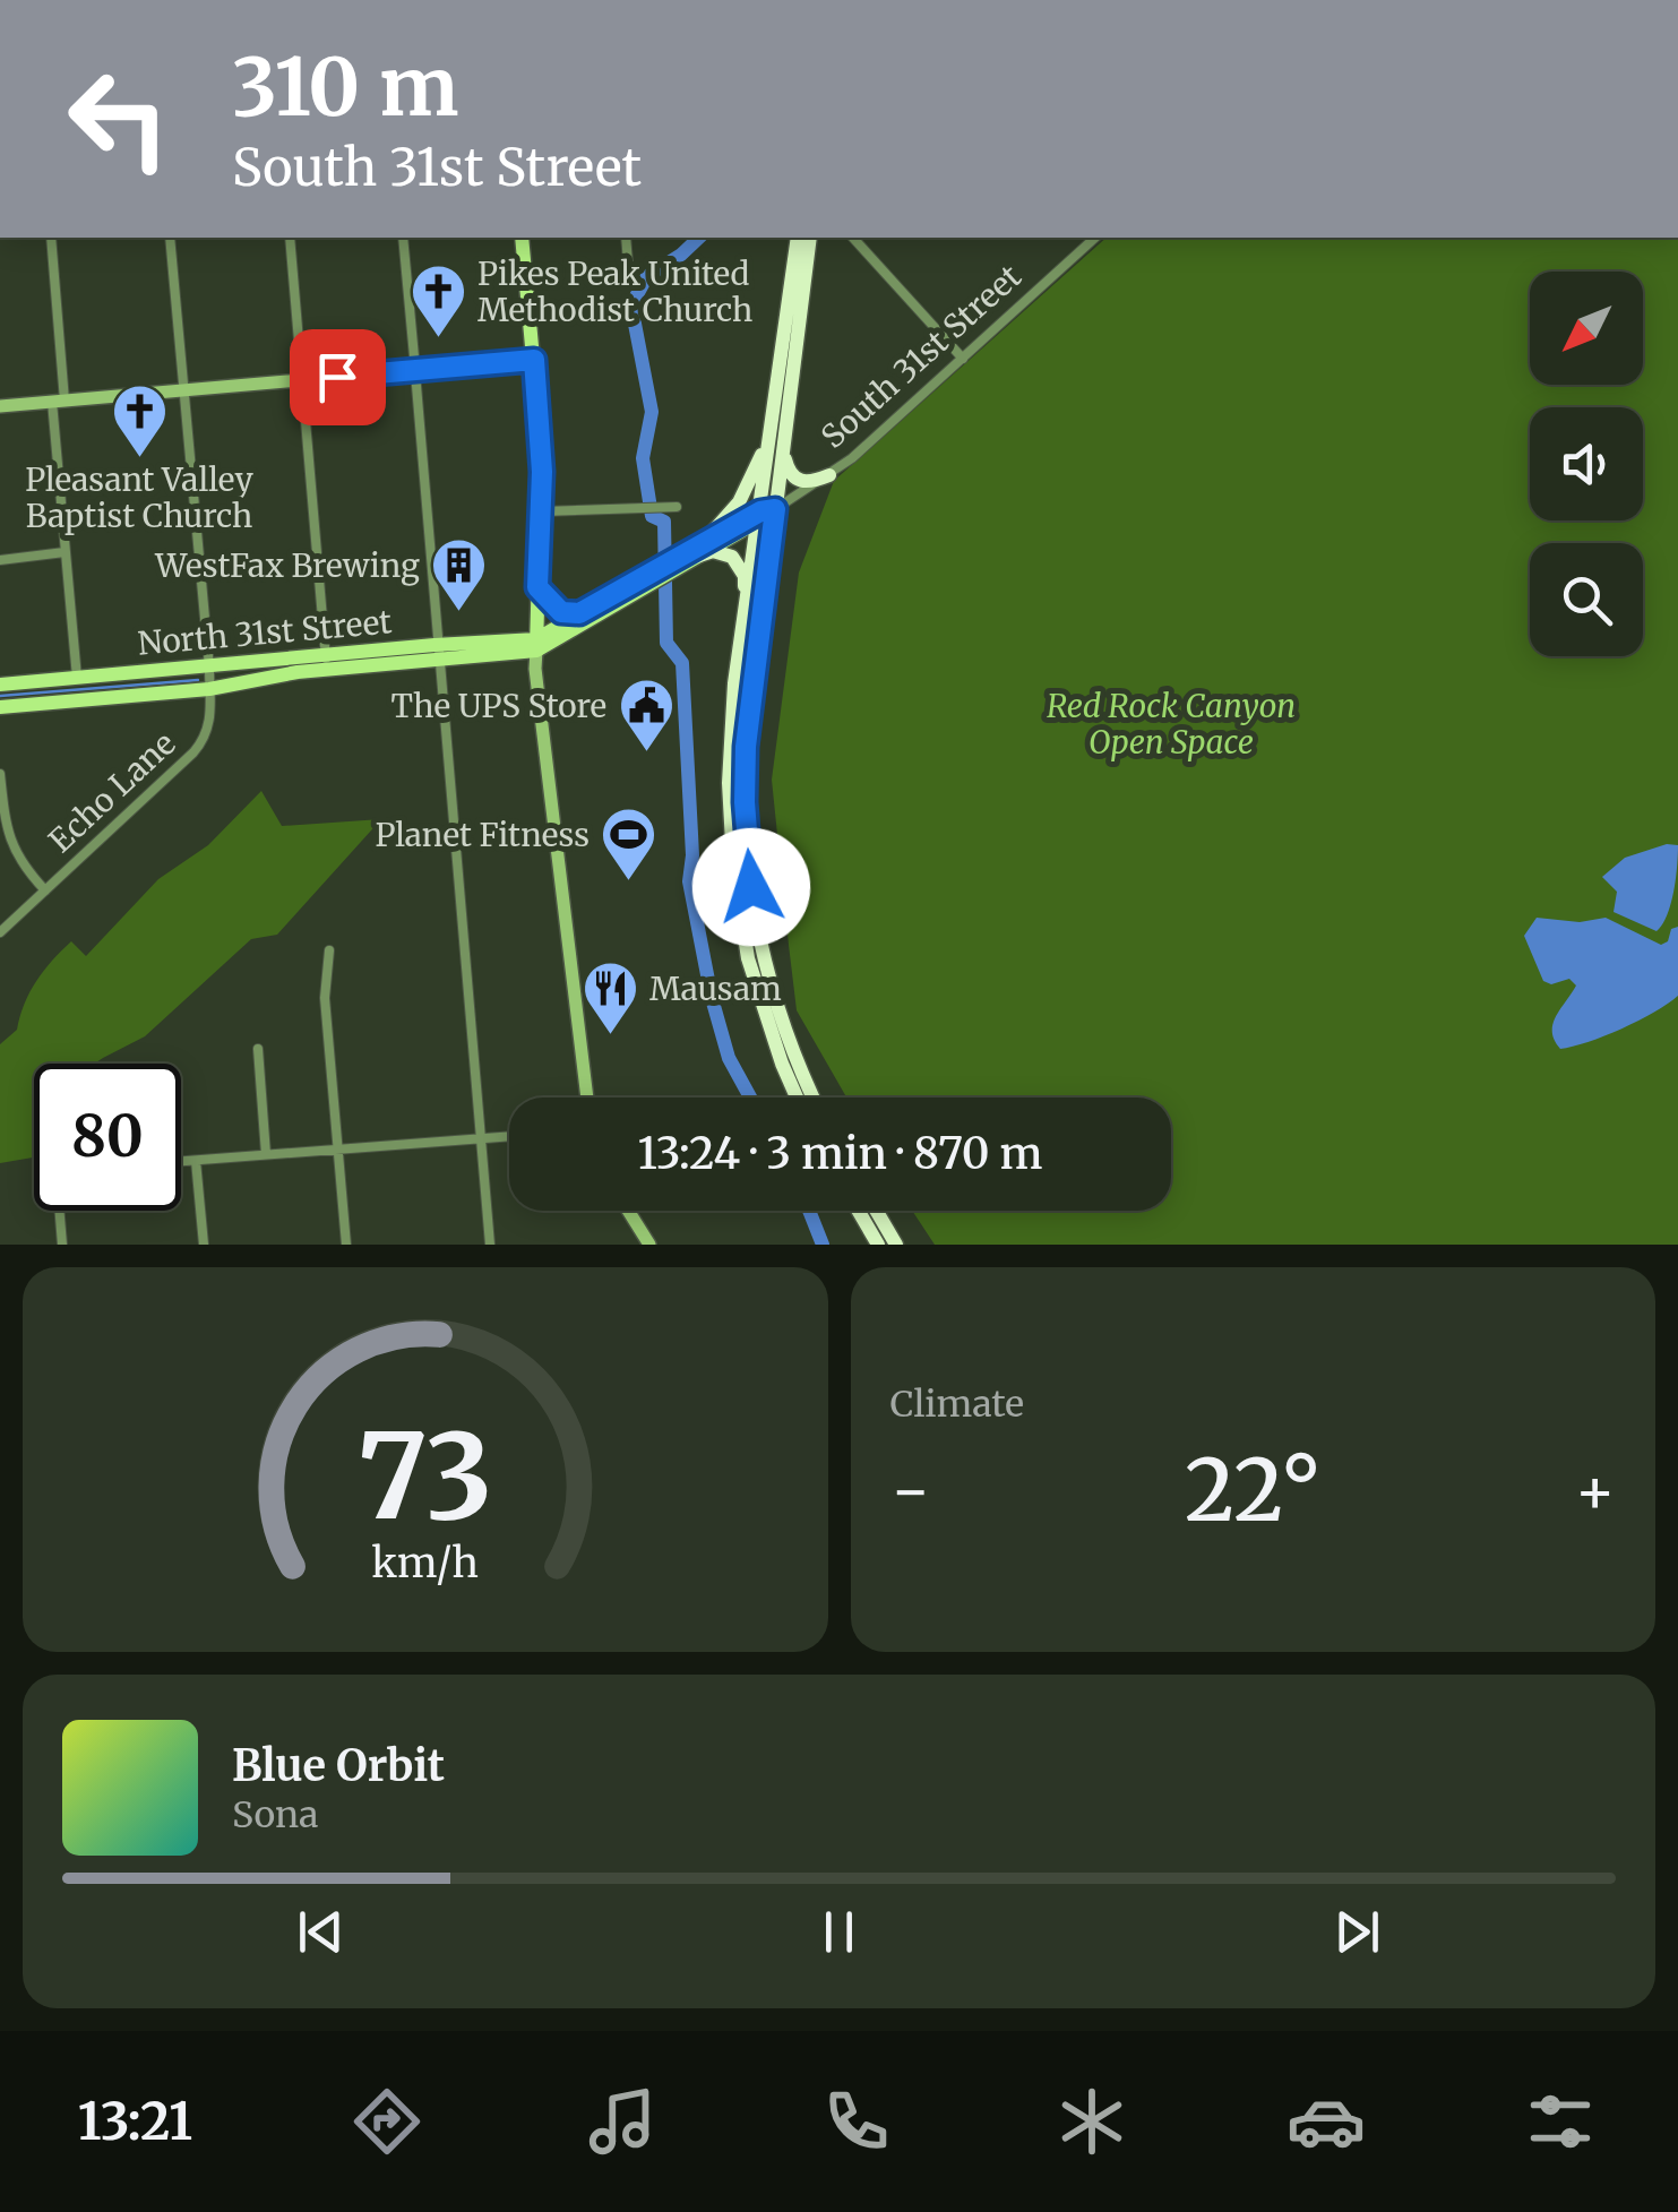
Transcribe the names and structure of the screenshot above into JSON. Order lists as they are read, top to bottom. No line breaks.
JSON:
{"streets":{"main road":["South 31st Street","North 31st Street"],"street":["Echo Lane"]},"crossings":[["South 31st Street","North 31st Street"],["North 31st Street","Echo Lane"]],"parks":["Red Rock Canyon Open Space"],"places":{"church":["Pikes Peak United Methodist Church","Pleasant Valley Baptist Church"],"building":["WestFax Brewing"],"public building":["The UPS Store"],"sports":["Planet Fitness"],"restaurant":["Mausam"]},"north":"bottom left","page":{"turn":["310 m","South 31st Street"],"limit":"80","trip":"13:24 · 3 min · 870 m","tile":"Climate","heat":["−","22°","+"],"song":["Blue Orbit","Sona"],"tabs":"13:21","gauge":["73","km/h"]}}
